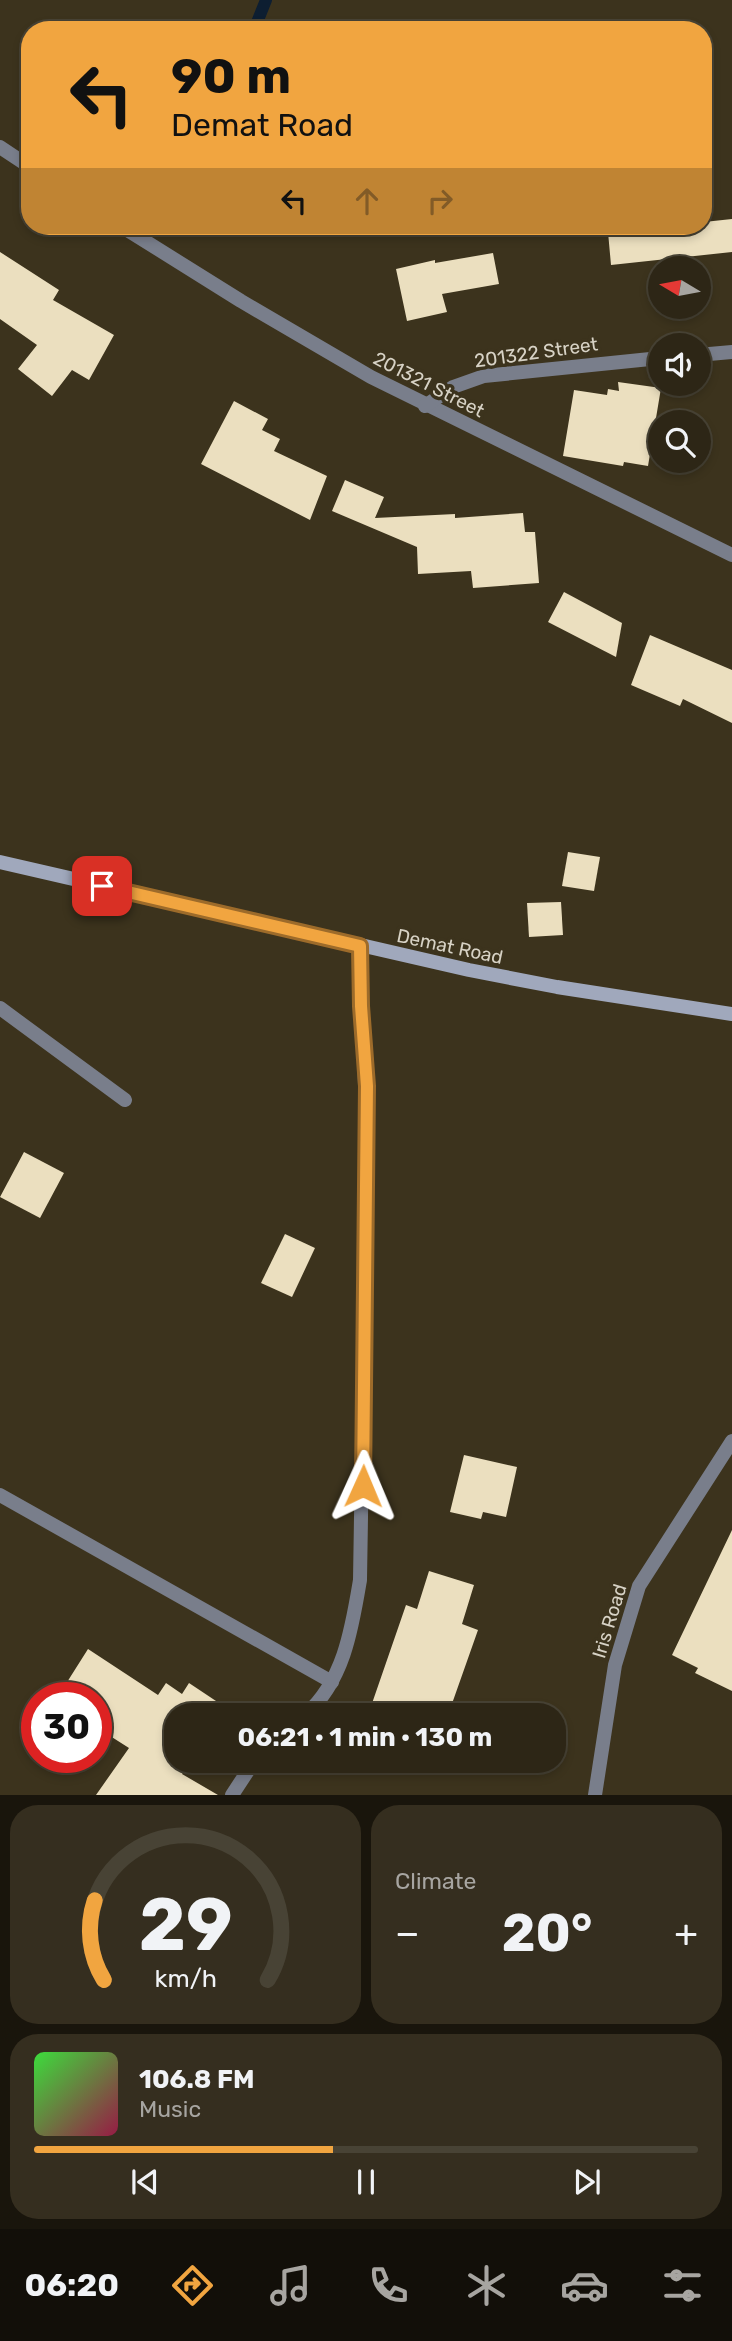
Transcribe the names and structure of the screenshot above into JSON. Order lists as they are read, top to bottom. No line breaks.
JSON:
{"streets":{"street":["201322 Street","201321 Street","Demat Road","Iris Road"]},"crossings":[["201322 Street","201321 Street"]],"north":"left","page":{"turn":["90 m","Demat Road"],"limit":"30","trip":"06:21 · 1 min · 130 m","tile":"Climate","heat":["−","20°","+"],"song":["106.8 FM","Music"],"tabs":"06:20","gauge":["29","km/h"]}}
